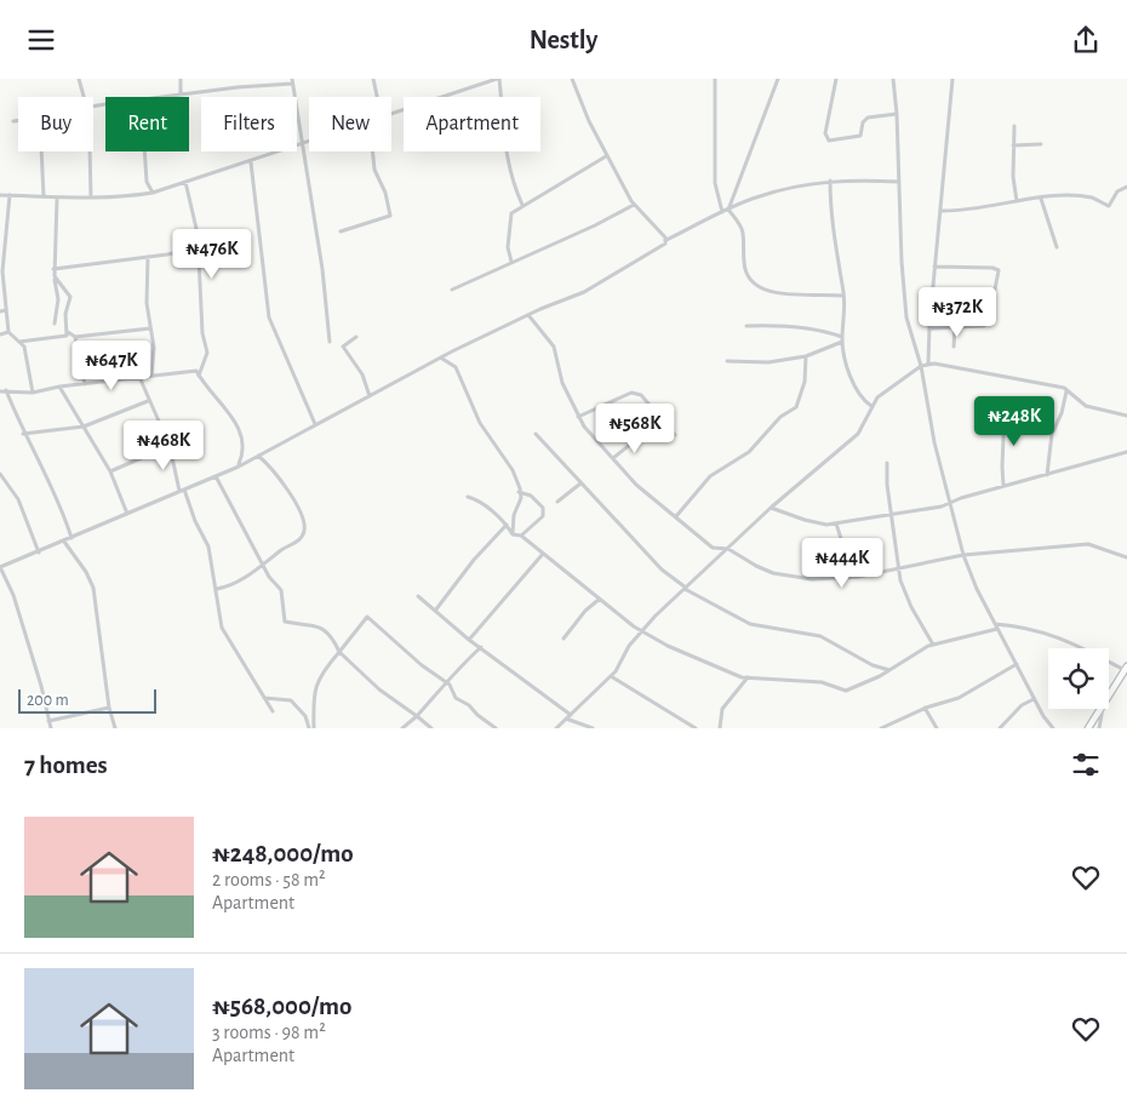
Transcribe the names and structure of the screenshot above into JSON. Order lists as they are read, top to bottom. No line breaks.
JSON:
{"scale_bar":"200 m","page":{"header":"Nestly","chip":["Buy","Rent","Filters","New","Apartment"],"price":["₦476K","₦372K","₦647K","₦248K","₦568K","₦468K","₦444K"],"scale":"200 m","heading":"7 homes","list":[{"name":"₦248,000/mo","note":"2 rooms · 58 m² · Apartment"},{"name":"₦568,000/mo","note":"3 rooms · 98 m² · Apartment"}]}}
